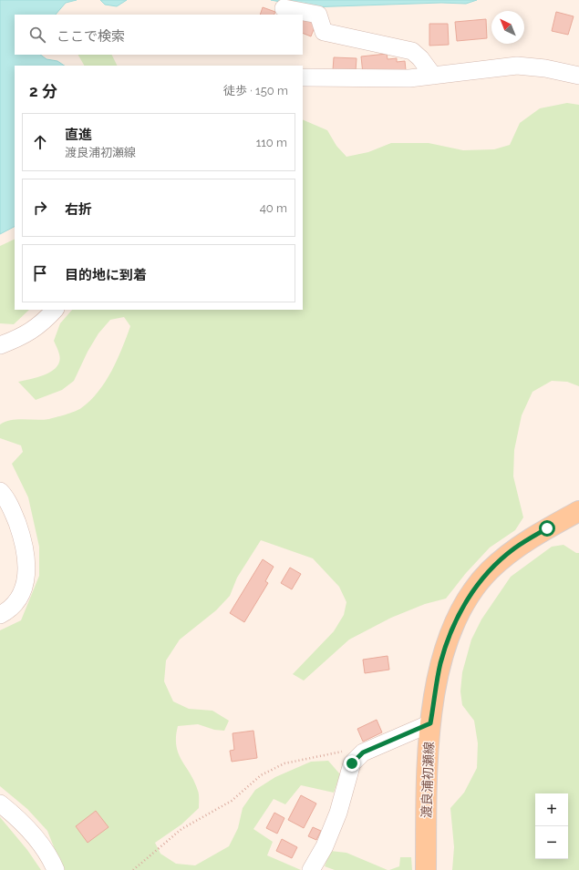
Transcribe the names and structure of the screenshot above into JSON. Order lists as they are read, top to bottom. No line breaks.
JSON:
{"streets":{"main road":["渡良浦初瀬線"]},"north":"top left","page":{"search":"ここで検索","heading":["2 分","徒歩 · 150 m"],"list":[["直進","渡良浦初瀬線","110 m"],["右折","40 m"],"目的地に到着"],"map_buttons":["+","−"]}}
